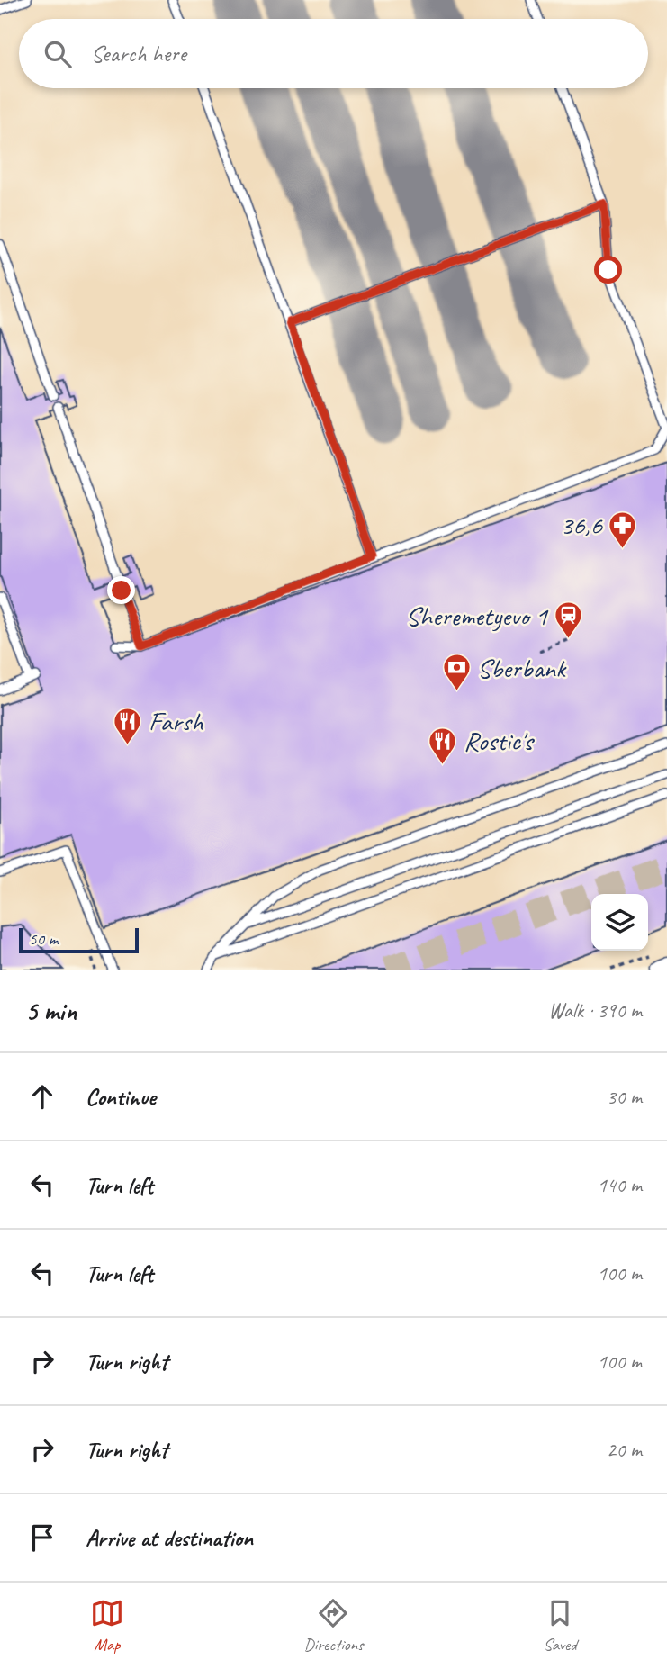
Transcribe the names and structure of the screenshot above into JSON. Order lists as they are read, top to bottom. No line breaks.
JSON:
{"places":{"pharmacy":["36,6"],"station":["Sheremetyevo 1"],"bank":["Sberbank"],"restaurant":["Farsh","Rostiс's"]},"scale_bar":"50 m","page":{"search":"Search here","scale":"50 m","heading":["5 min","Walk · 390 m"],"list":[["Continue","30 m"],["Turn left","140 m"],["Turn left","100 m"],["Turn right","100 m"],["Turn right","20 m"],"Arrive at destination"],"nav":["Map","Directions","Saved"]}}
